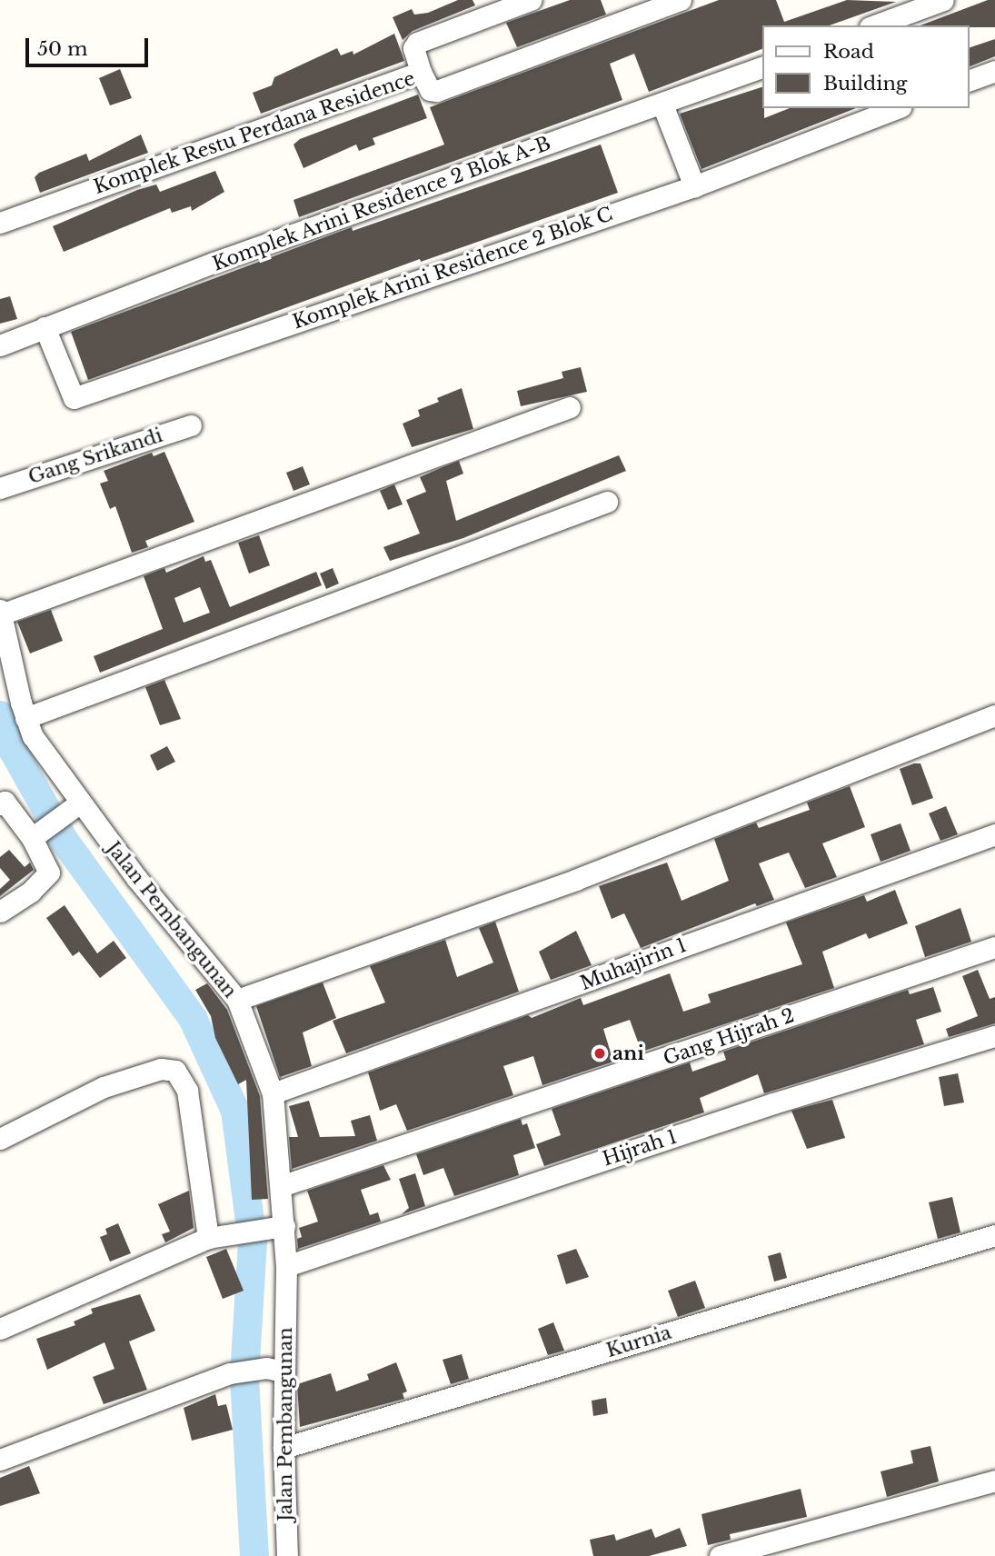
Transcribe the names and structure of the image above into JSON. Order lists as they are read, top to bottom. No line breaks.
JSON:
{"streets":{"street":["Komplek Restu Perdana Residence","Komplek Arini Residence 2 Blok A-B","Komplek Arini Residence 2 Blok C","Gang Srikandi","Jalan Pembangunan","Muhajirin 1","Gang Hijrah 2","Hijrah 1","Kurnia"]},"crossings":[["Komplek Arini Residence 2 Blok A-B","Komplek Arini Residence 2 Blok C"],["Jalan Pembangunan","Muhajirin 1"],["Jalan Pembangunan","Gang Hijrah 2"],["Jalan Pembangunan","Hijrah 1"],["Jalan Pembangunan","Kurnia"]],"places":["ani"],"legend":["Road","Building"],"scale_bar":"50 m"}
